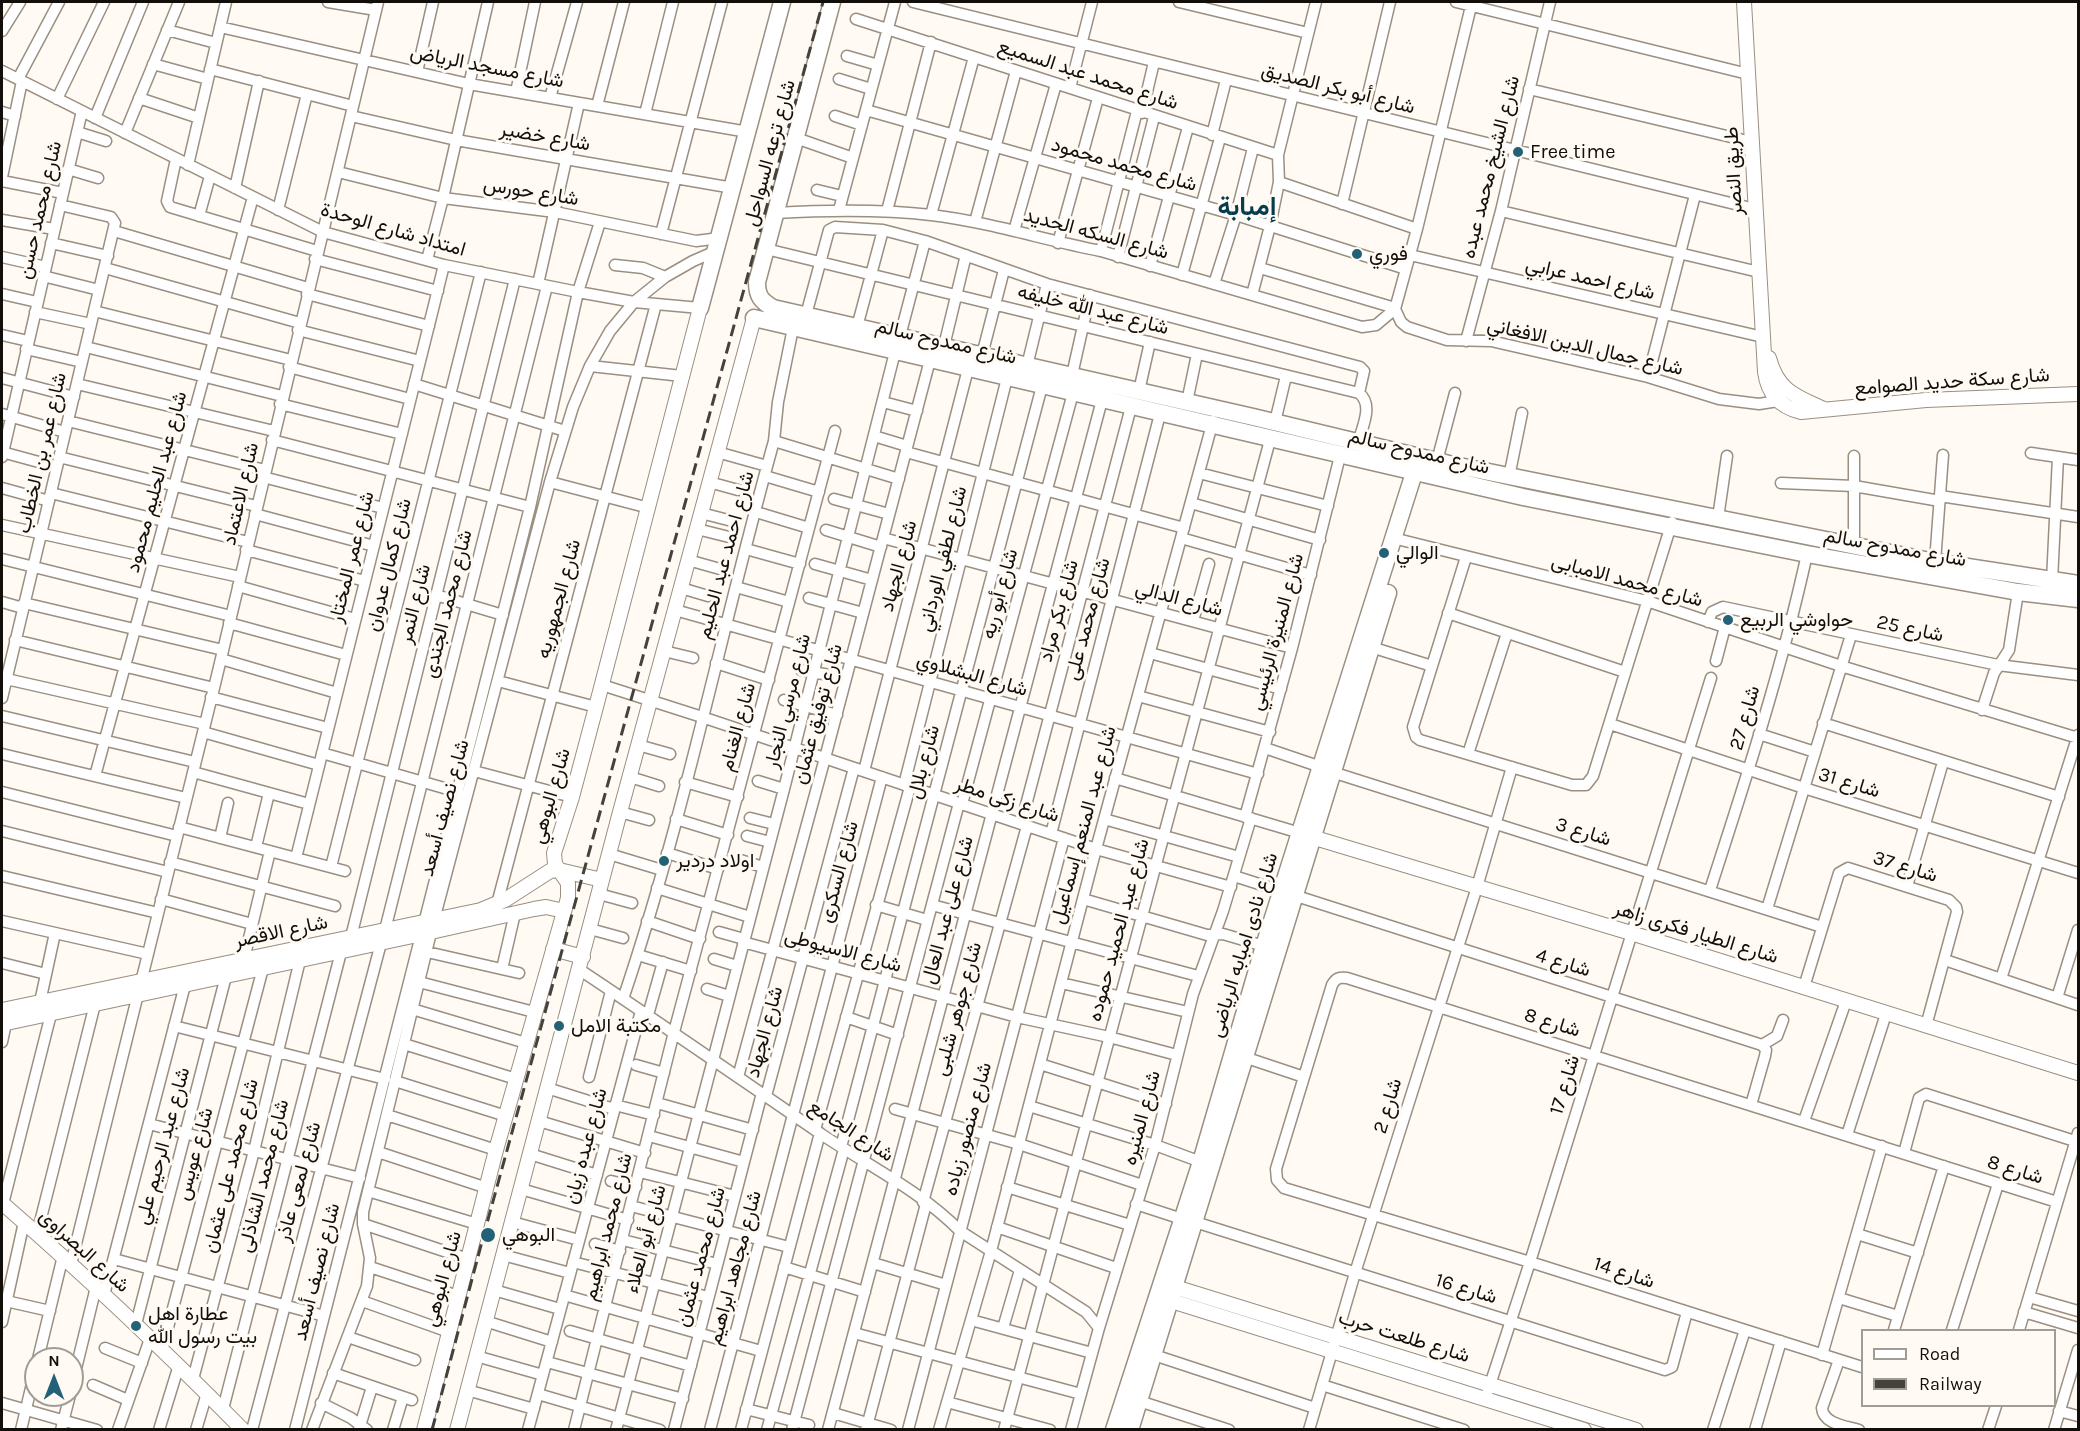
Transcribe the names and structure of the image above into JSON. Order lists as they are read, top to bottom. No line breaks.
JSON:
{"streets":{"main road":["شارع ترعه السواحل","شارع ممدوح سالم","شارع نادى امبابه الرياضى"],"street":["شارع مسجد الرياض","شارع محمد عبد السميع","شارع أبو بكر الصديق","شارع خضير","شارع محمد محمود","شارع الشيخ محمد عبده","طريق النصر","شارع حورس","شارع محمد حسن","امتداد شارع الوحدة","شارع السكه الحديد","شارع احمد عرابي","شارع عبد الله خليفه","شارع جمال الدين الافغاني","شارع سكة حديد الصوامع","شارع عمر بن الخطاب","شارع عبد الحليم محمود","شارع الاعتماد","شارع احمد عبد الحليم","شارع عمر المختار","شارع لطفي الورداني","شارع كمال عدوان","شارع الجهاد","شارع محمد الامبابى","شارع أبو ريه","شارع الجمهوريه","شارع الدالي","شارع النمر","شارع محمد الجندى","شارع بكر مراد","شارع محمد على","شارع 25","شارع المنيرة الرئيسي","شارع البشلاوي","شارع مرسي النجار","شارع توفيق عثمان","شارع 27","شارع الغنام","شارع بلال","شارع 31","شارع البوهي","شارع زكى مطر","شارع نصيف أسعد","شارع عبد المنعم إسماعيل","شارع 3","شارع 37","شارع السكرى","شارع على عبد العال","شارع عبد الحميد حموده","شارع الاقصر","شارع الطيار فكرى زاهر","شارع الاسيوطى","شارع 4","شارع جوهر شلبى","شارع 8","شارع 17","شارع 2","شارع المنيره","شارع منصور زياده","شارع الجامع","شارع عبد الرحيم علي","شارع عبده زيان","شارع عويس","شارع محمد على عثمان","شارع محمد الشاذلى","شارع لمعى عاذر","شارع محمد ابراهيم","شارع أبو العلاء","شارع البصراوى","شارع محمد عثمان","شارع مجاهد ابراهيم","شارع 14","شارع 16","شارع طلعت حرب"]},"crossings":[["شارع مسجد الرياض","شارع ترعه السواحل"],["شارع مسجد الرياض","شارع الاعتماد"],["شارع مسجد الرياض","شارع محمد الجندى"],["شارع أبو بكر الصديق","شارع الشيخ محمد عبده"],["شارع أبو بكر الصديق","طريق النصر"],["شارع خضير","شارع ترعه السواحل"],["شارع خضير","شارع الاعتماد"],["شارع خضير","شارع محمد الجندى"],["شارع ترعه السواحل","شارع حورس"],["شارع ترعه السواحل","امتداد شارع الوحدة"],["شارع ترعه السواحل","شارع السكه الحديد"],["شارع ترعه السواحل","شارع عبد الله خليفه"],["شارع ترعه السواحل","شارع ممدوح سالم"],["شارع ترعه السواحل","شارع البوهي"],["شارع ترعه السواحل","شارع نصيف أسعد"],["شارع الشيخ محمد عبده","شارع احمد عرابي"],["شارع الشيخ محمد عبده","شارع جمال الدين الافغاني"],["طريق النصر","شارع احمد عرابي"],["طريق النصر","شارع سكة حديد الصوامع"],["شارع حورس","شارع الاعتماد"],["شارع حورس","شارع محمد الجندى"],["شارع حورس","شارع نصيف أسعد"],["شارع محمد حسن","امتداد شارع الوحدة"],["شارع محمد حسن","شارع عمر بن الخطاب"],["امتداد شارع الوحدة","شارع عبد الحليم محمود"],["امتداد شارع الوحدة","شارع الاعتماد"],["امتداد شارع الوحدة","شارع عمر المختار"],["امتداد شارع الوحدة","شارع كمال عدوان"],["امتداد شارع الوحدة","شارع الجمهوريه"],["امتداد شارع الوحدة","شارع النمر"],["امتداد شارع الوحدة","شارع محمد الجندى"],["امتداد شارع الوحدة","شارع البوهي"],["امتداد شارع الوحدة","شارع نصيف أسعد"],["شارع السكه الحديد","شارع جمال الدين الافغاني"],["شارع احمد عرابي","شارع سكة حديد الصوامع"],["شارع عبد الله خليفه","شارع لطفي الورداني"],["شارع عبد الله خليفه","شارع مرسي النجار"],["شارع ممدوح سالم","شارع احمد عبد الحليم"],["شارع ممدوح سالم","شارع لطفي الورداني"],["شارع ممدوح سالم","شارع الجهاد"],["شارع ممدوح سالم","شارع أبو ريه"],["شارع ممدوح سالم","شارع بكر مراد"],["شارع ممدوح سالم","شارع محمد على"],["شارع ممدوح سالم","شارع المنيرة الرئيسي"],["شارع ممدوح سالم","شارع مرسي النجار"],["شارع ممدوح سالم","شارع توفيق عثمان"],["شارع ممدوح سالم","شارع 27"],["شارع ممدوح سالم","شارع بلال"],["شارع ممدوح سالم","شارع عبد المنعم إسماعيل"],["شارع ممدوح سالم","شارع على عبد العال"],["شارع ممدوح سالم","شارع عبد الحميد حموده"],["شارع ممدوح سالم","شارع نادى امبابه الرياضى"],["شارع جمال الدين الافغاني","شارع سكة حديد الصوامع"],["شارع الاعتماد","شارع الاقصر"],["شارع الاعتماد","شارع البصراوى"],["شارع احمد عبد الحليم","شارع البشلاوي"],["شارع احمد عبد الحليم","شارع زكى مطر"],["شارع احمد عبد الحليم","شارع الجامع"],["شارع لطفي الورداني","شارع الدالي"],["شارع لطفي الورداني","شارع البشلاوي"],["شارع لطفي الورداني","شارع زكى مطر"],["شارع لطفي الورداني","شارع الاسيوطى"],["شارع لطفي الورداني","شارع الجامع"],["شارع الجهاد","شارع الدالي"],["شارع الجهاد","شارع البشلاوي"],["شارع الجهاد","شارع زكى مطر"],["شارع الجهاد","شارع الاسيوطى"],["شارع الجهاد","شارع الجامع"],["شارع الجهاد","شارع محمد عثمان"],["شارع محمد الامبابى","شارع 25"],["شارع محمد الامبابى","شارع 27"],["شارع محمد الامبابى","شارع نادى امبابه الرياضى"],["شارع أبو ريه","شارع الدالي"],["شارع أبو ريه","شارع البشلاوي"],["شارع أبو ريه","شارع زكى مطر"],["شارع أبو ريه","شارع الاسيوطى"],["شارع أبو ريه","شارع الجامع"],["شارع الجمهوريه","شارع الاقصر"],["شارع الدالي","شارع بكر مراد"],["شارع الدالي","شارع محمد على"],["شارع الدالي","شارع المنيرة الرئيسي"],["شارع الدالي","شارع مرسي النجار"],["شارع الدالي","شارع توفيق عثمان"],["شارع الدالي","شارع بلال"],["شارع الدالي","شارع عبد المنعم إسماعيل"],["شارع الدالي","شارع على عبد العال"],["شارع الدالي","شارع عبد الحميد حموده"],["شارع النمر","شارع الاقصر"],["شارع محمد الجندى","شارع الاقصر"],["شارع محمد الجندى","شارع لمعى عاذر"],["شارع بكر مراد","شارع البشلاوي"],["شارع بكر مراد","شارع زكى مطر"],["شارع بكر مراد","شارع جوهر شلبى"],["شارع محمد على","شارع البشلاوي"],["شارع محمد على","شارع زكى مطر"],["شارع 25","شارع 27"],["شارع المنيرة الرئيسي","شارع البشلاوي"],["شارع المنيرة الرئيسي","شارع 3"],["شارع المنيرة الرئيسي","شارع المنيره"],["شارع البشلاوي","شارع مرسي النجار"],["شارع البشلاوي","شارع توفيق عثمان"],["شارع البشلاوي","شارع الغنام"],["شارع البشلاوي","شارع بلال"],["شارع البشلاوي","شارع عبد المنعم إسماعيل"],["شارع البشلاوي","شارع على عبد العال"],["شارع البشلاوي","شارع عبد الحميد حموده"],["شارع مرسي النجار","شارع زكى مطر"],["شارع مرسي النجار","شارع الاسيوطى"],["شارع مرسي النجار","شارع الجامع"],["شارع مرسي النجار","شارع أبو العلاء"],["شارع توفيق عثمان","شارع زكى مطر"],["شارع توفيق عثمان","شارع الاسيوطى"],["شارع توفيق عثمان","شارع الجامع"],["شارع 27","شارع 31"],["شارع 27","شارع 3"],["شارع الغنام","شارع زكى مطر"],["شارع الغنام","شارع الجامع"],["شارع الغنام","شارع محمد ابراهيم"],["شارع بلال","شارع زكى مطر"],["شارع بلال","شارع الاسيوطى"],["شارع بلال","شارع الجامع"],["شارع 31","شارع 17"],["شارع البوهي","شارع زكى مطر"],["شارع البوهي","شارع الاقصر"],["شارع زكى مطر","شارع عبد المنعم إسماعيل"],["شارع زكى مطر","شارع السكرى"],["شارع زكى مطر","شارع على عبد العال"],["شارع زكى مطر","شارع عبد الحميد حموده"],["شارع زكى مطر","شارع جوهر شلبى"],["شارع زكى مطر","شارع المنيره"],["شارع زكى مطر","شارع منصور زياده"],["شارع نصيف أسعد","شارع الاقصر"],["شارع عبد المنعم إسماعيل","شارع الاسيوطى"],["شارع عبد المنعم إسماعيل","شارع الجامع"],["شارع 3","شارع 37"],["شارع 3","شارع نادى امبابه الرياضى"],["شارع 3","شارع 17"],["شارع 3","شارع 2"],["شارع 37","شارع الطيار فكرى زاهر"],["شارع السكرى","شارع الاسيوطى"],["شارع السكرى","شارع الجامع"],["شارع السكرى","شارع مجاهد ابراهيم"],["شارع على عبد العال","شارع الاسيوطى"],["شارع على عبد العال","شارع الجامع"],["شارع عبد الحميد حموده","شارع الاسيوطى"],["شارع عبد الحميد حموده","شارع الجامع"],["شارع الاقصر","شارع عبد الرحيم علي"],["شارع الاقصر","شارع عويس"],["شارع الاقصر","شارع محمد على عثمان"],["شارع الاقصر","شارع محمد الشاذلى"],["شارع الاقصر","شارع لمعى عاذر"],["شارع الطيار فكرى زاهر","شارع نادى امبابه الرياضى"],["شارع الطيار فكرى زاهر","شارع 17"],["شارع الطيار فكرى زاهر","شارع 2"],["شارع نادى امبابه الرياضى","شارع 4"],["شارع نادى امبابه الرياضى","شارع 16"],["شارع نادى امبابه الرياضى","شارع طلعت حرب"],["شارع الاسيوطى","شارع جوهر شلبى"],["شارع الاسيوطى","شارع المنيره"],["شارع الاسيوطى","شارع منصور زياده"],["شارع 4","شارع 17"],["شارع 4","شارع 2"],["شارع 4","شارع المنيره"],["شارع جوهر شلبى","شارع الجامع"],["شارع 8","شارع 17"],["شارع 8","شارع 2"],["شارع 8","شارع 14"],["شارع 17","شارع 14"],["شارع 17","شارع 16"],["شارع 17","شارع طلعت حرب"],["شارع 2","شارع 14"],["شارع 2","شارع 16"],["شارع 2","شارع طلعت حرب"],["شارع المنيره","شارع الجامع"],["شارع المنيره","شارع 16"],["شارع منصور زياده","شارع الجامع"],["شارع الجامع","شارع عبده زيان"],["شارع الجامع","شارع محمد ابراهيم"],["شارع الجامع","شارع أبو العلاء"],["شارع الجامع","شارع محمد عثمان"],["شارع الجامع","شارع مجاهد ابراهيم"],["شارع عبد الرحيم علي","شارع البصراوى"],["شارع عويس","شارع البصراوى"],["شارع محمد على عثمان","شارع البصراوى"],["شارع محمد الشاذلى","شارع البصراوى"],["شارع 14","شارع 16"]],"districts":["إمبابة"],"places":["Free time","فوري","الوالي","حواوشي الربيع","اولاد دردير","مكتبة الامل","البوهي","عطارة اهل بيت رسول الله"],"legend":["Road","Railway"],"north":"top"}
